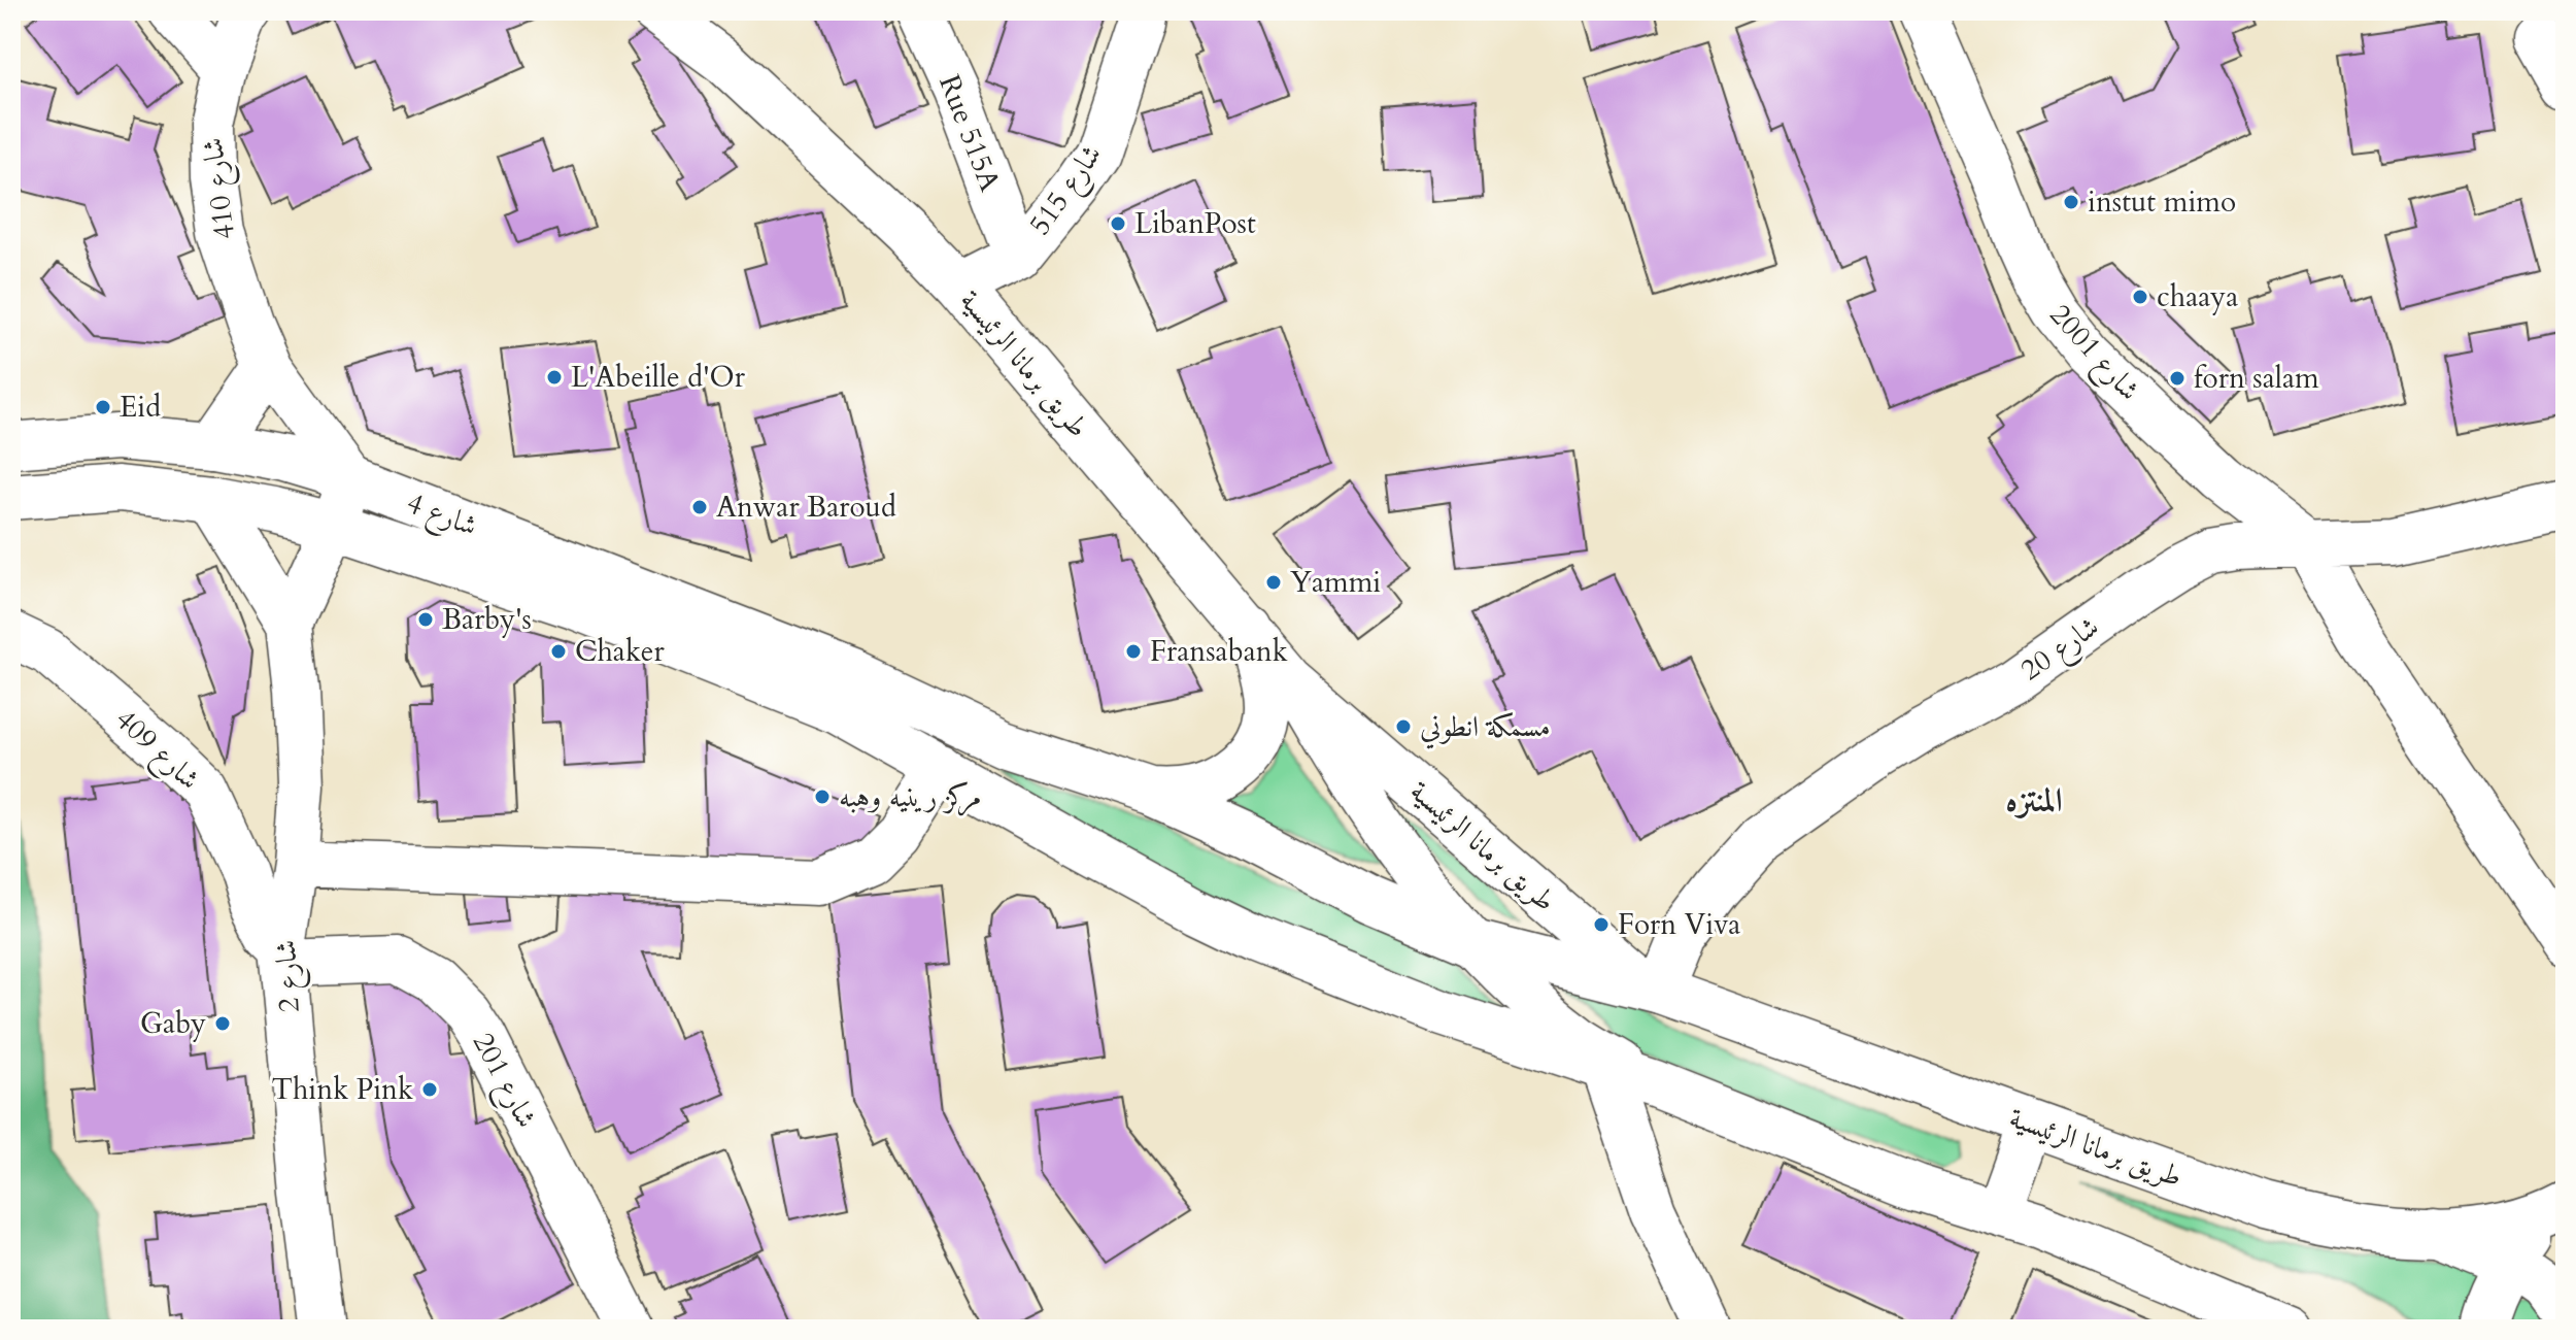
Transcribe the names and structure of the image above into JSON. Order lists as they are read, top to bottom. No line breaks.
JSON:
{"streets":{"street":["Rue 515A","شارع 410","شارع 515","شارع 2001","طريق برمانا الرئيسية","شارع 4","شارع 20","شارع 409","شارع 2","شارع 201"]},"crossings":[["Rue 515A","شارع 515"],["شارع 410","شارع 4"],["شارع 515","طريق برمانا الرئيسية"],["شارع 2001","شارع 20"],["طريق برمانا الرئيسية","شارع 20"],["شارع 4","شارع 2"],["شارع 409","شارع 2"],["شارع 409","شارع 201"],["شارع 2","شارع 201"]],"districts":["المنتزه"],"places":["instut mimo","LibanPost","chaaya","L'Abeille d'Or","forn salam","Eid","Anwar Baroud","Yammi","Barby's","Chaker","Fransabank","مسمكة انطوني","مركز رينيه وهبه","Forn Viva","Gaby","Think Pink"]}
